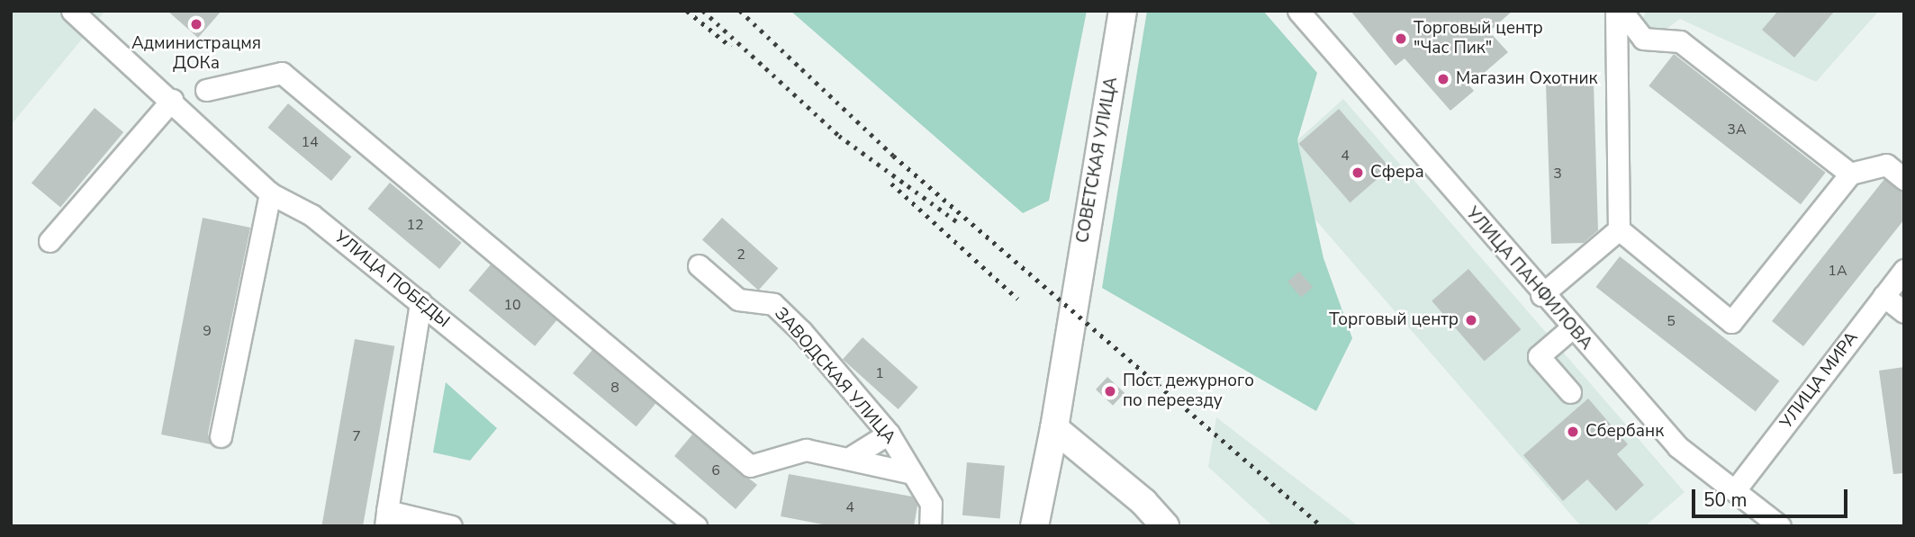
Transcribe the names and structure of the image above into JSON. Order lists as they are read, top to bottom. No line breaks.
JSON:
{"streets":{"main road":["СОВЕТСКАЯ УЛИЦА"],"street":["УЛИЦА ПАНФИЛОВА","УЛИЦА ПОБЕДЫ","ЗАВОДСКАЯ УЛИЦА","УЛИЦА МИРА"]},"crossings":[["УЛИЦА ПАНФИЛОВА","УЛИЦА МИРА"]],"places":["Администрацмя ДОКа","Торговый центр \"Час Пик\"","Магазин Охотник","Сфера","Торговый центр","Пост дежурного по переезду","Сбербанк"],"house_numbers":["3А","14","4","3","12","2","1А","10","5","9","1","8","7","6","4"],"scale_bar":"50 m"}
